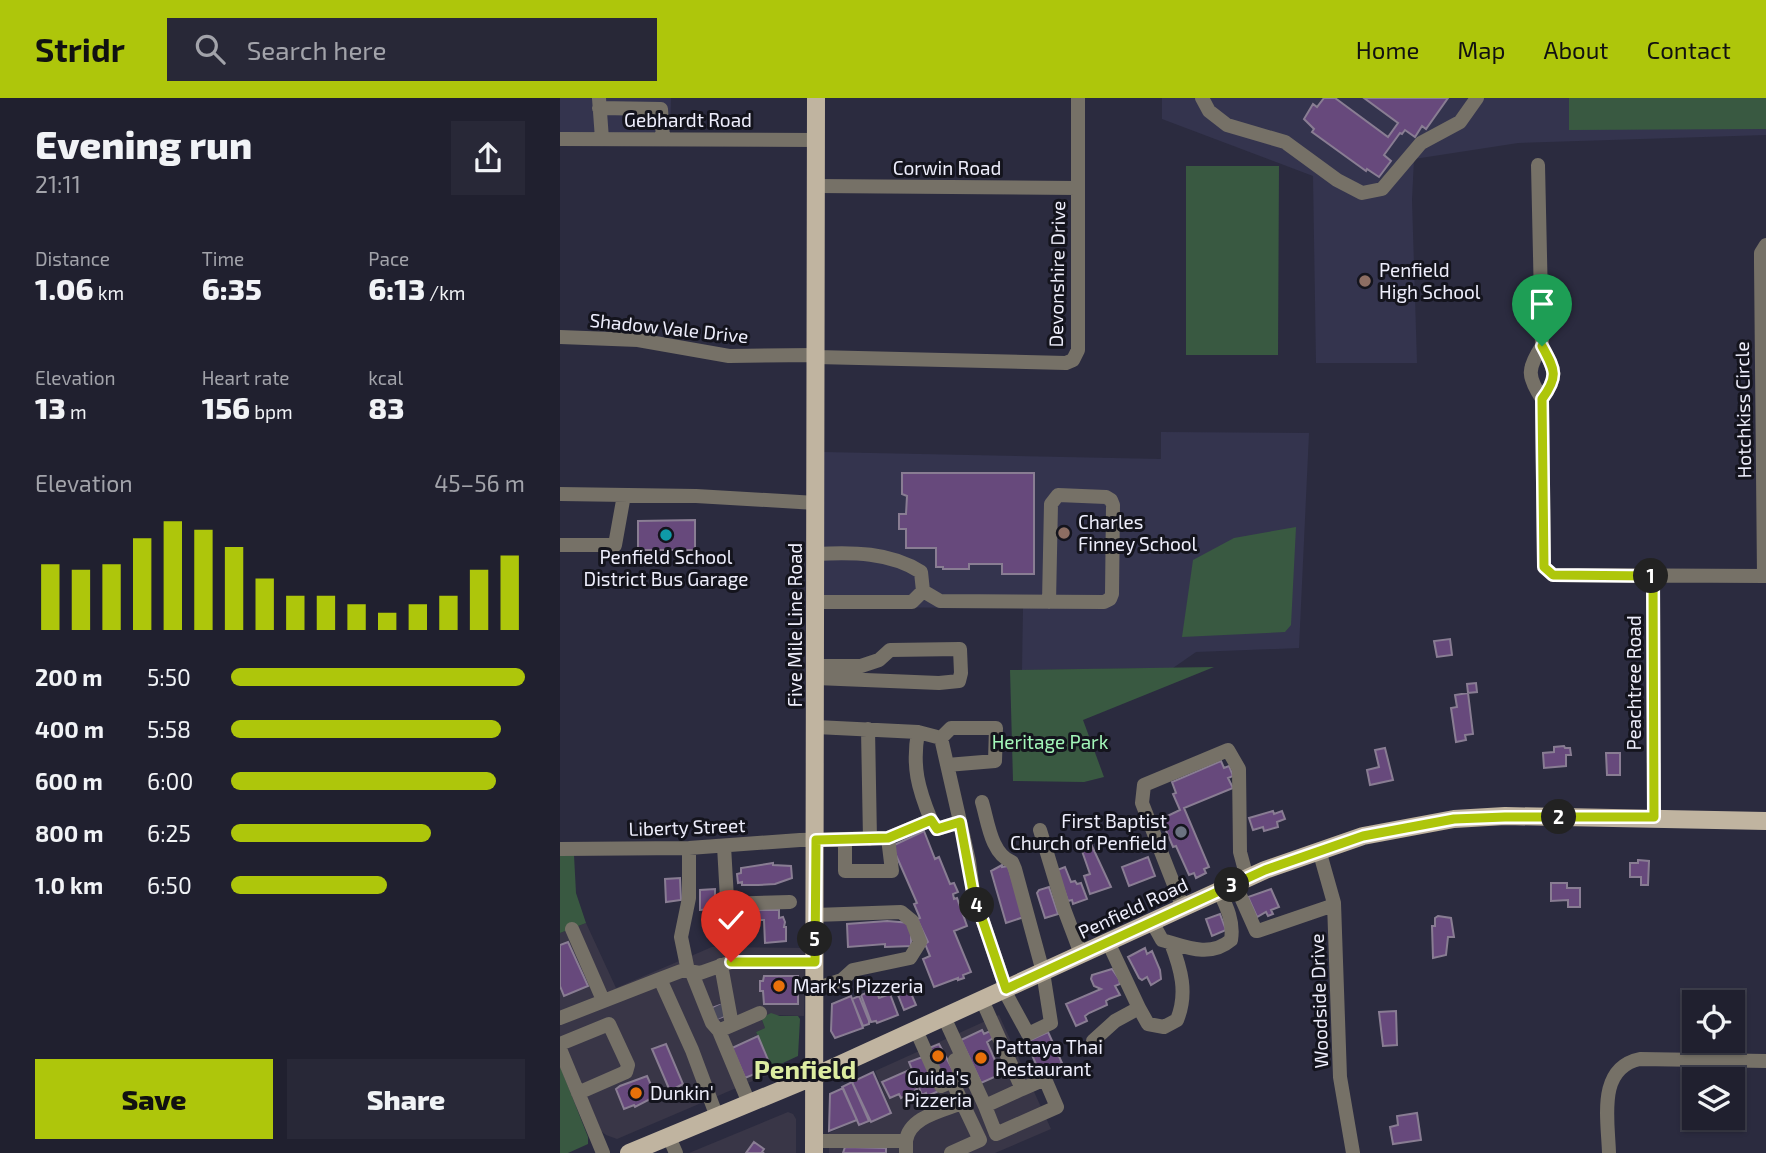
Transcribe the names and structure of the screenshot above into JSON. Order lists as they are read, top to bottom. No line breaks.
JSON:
{"streets":{"main road":["Five Mile Line Road","Penfield Road"],"street":["Gebhardt Road","Corwin Road","Devonshire Drive","Shadow Vale Drive","Hotchkiss Circle","Peachtree Road","Liberty Street","Woodside Drive"]},"crossings":[["Gebhardt Road","Five Mile Line Road"],["Corwin Road","Devonshire Drive"],["Corwin Road","Five Mile Line Road"],["Devonshire Drive","Shadow Vale Drive"],["Devonshire Drive","Five Mile Line Road"],["Shadow Vale Drive","Five Mile Line Road"],["Five Mile Line Road","Liberty Street"],["Five Mile Line Road","Penfield Road"],["Peachtree Road","Penfield Road"],["Penfield Road","Woodside Drive"]],"districts":["Penfield"],"parks":["Heritage Park"],"places":["Penfield High School","Charles Finney School","Penfield School District Bus Garage","First Baptist Church of Penfield","Mark's Pizzeria","Guida's Pizzeria","Pattaya Thai Restaurant","Dunkin'"],"page":{"header":"Stridr","search":"Search here","nav":["Home","Map","About","Contact"],"heading":["Evening run","21:11"],"stats":[["Distance","1.06 km"],["Time","6:35"],["Pace","6:13 /km"],["Elevation","13 m"],["Heart rate","156 bpm"],["kcal","83"]],"chart":["Elevation","45–56 m"],"pins":["1","2","3","4","5"],"list":[{"name":"200 m","note":"5:50"},{"name":"400 m","note":"5:58"},{"name":"600 m","note":"6:00"},{"name":"800 m","note":"6:25"},{"name":"1.0 km","note":"6:50"}],"buttons":["Save","Share"]}}
